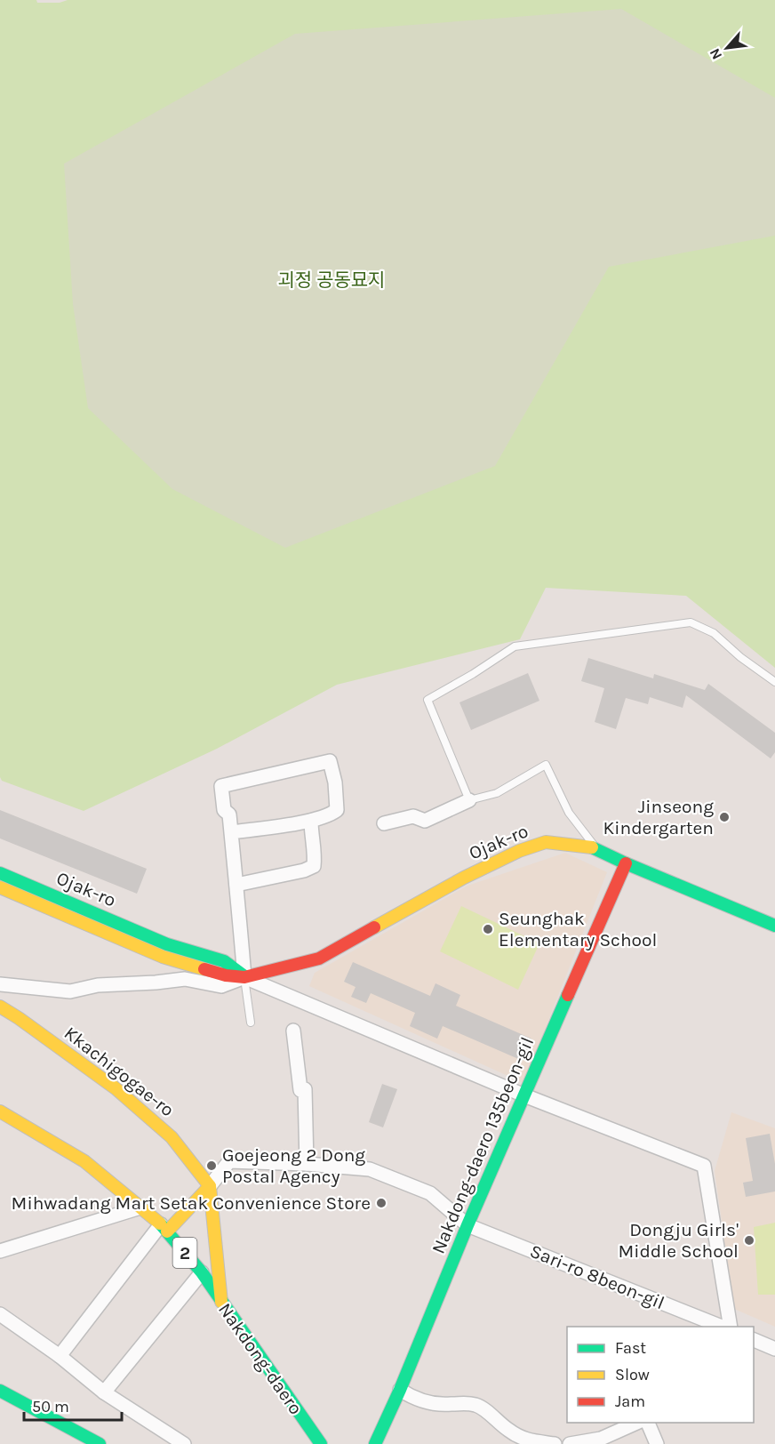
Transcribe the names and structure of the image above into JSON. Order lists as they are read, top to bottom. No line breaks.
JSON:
{"streets":{"street":["Ojak-ro","Kkachigogae-ro","Nakdong-daero 135beon-gil","2","Sari-ro 8beon-gil","Nakdong-daero"]},"crossings":[["Ojak-ro","Nakdong-daero 135beon-gil"],["Kkachigogae-ro","Sari-ro 8beon-gil"],["Nakdong-daero 135beon-gil","Sari-ro 8beon-gil"]],"parks":["괴정 공동묘지"],"places":["Jinseong Kindergarten","Seunghak Elementary School","Goejeong 2 Dong Postal Agency","Mihwadang Mart Setak Convenience Store","Dongju Girls' Middle School"],"legend":["Fast","Slow","Jam"],"scale_bar":"50 m","north":"bottom left"}
